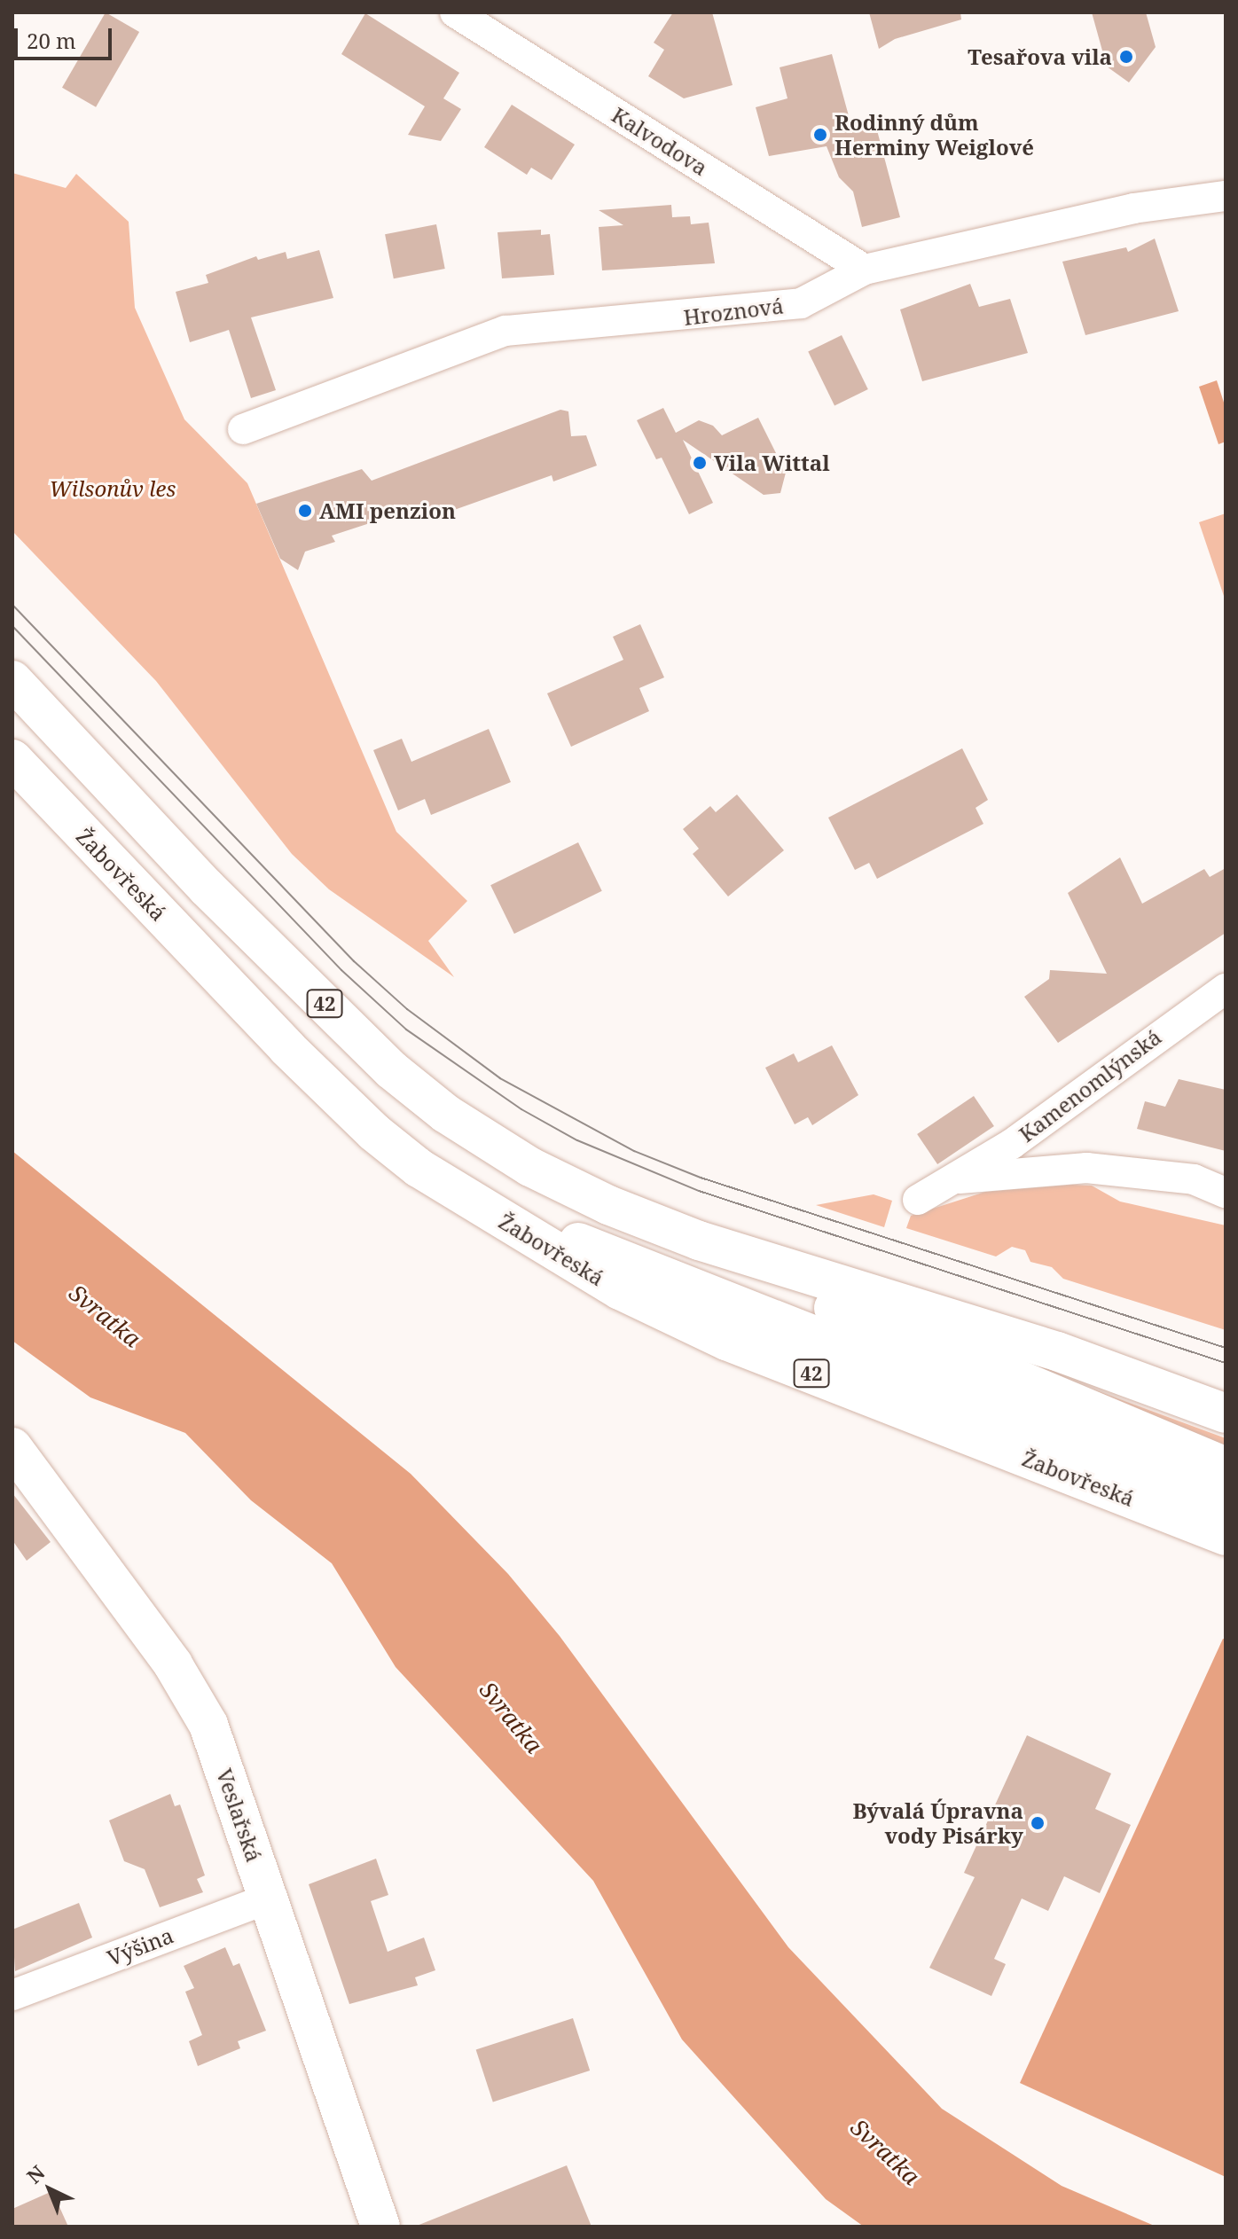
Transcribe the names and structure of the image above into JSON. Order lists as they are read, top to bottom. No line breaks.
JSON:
{"streets":{"main road":["Žabovřeská","42","Veslařská"],"street":["Kalvodova","Hroznová","Kamenomlýnská","Výšina"]},"crossings":[["Kalvodova","Hroznová"],["Žabovřeská","42"],["Veslařská","Výšina"]],"water":["Svratka"],"parks":["Wilsonův les"],"places":["Tesařova vila","Rodinný dům Herminy Weiglové","Vila Wittal","AMI penzion","Bývalá Úpravna vody Pisárky"],"scale_bar":"20 m","north":"top left"}
